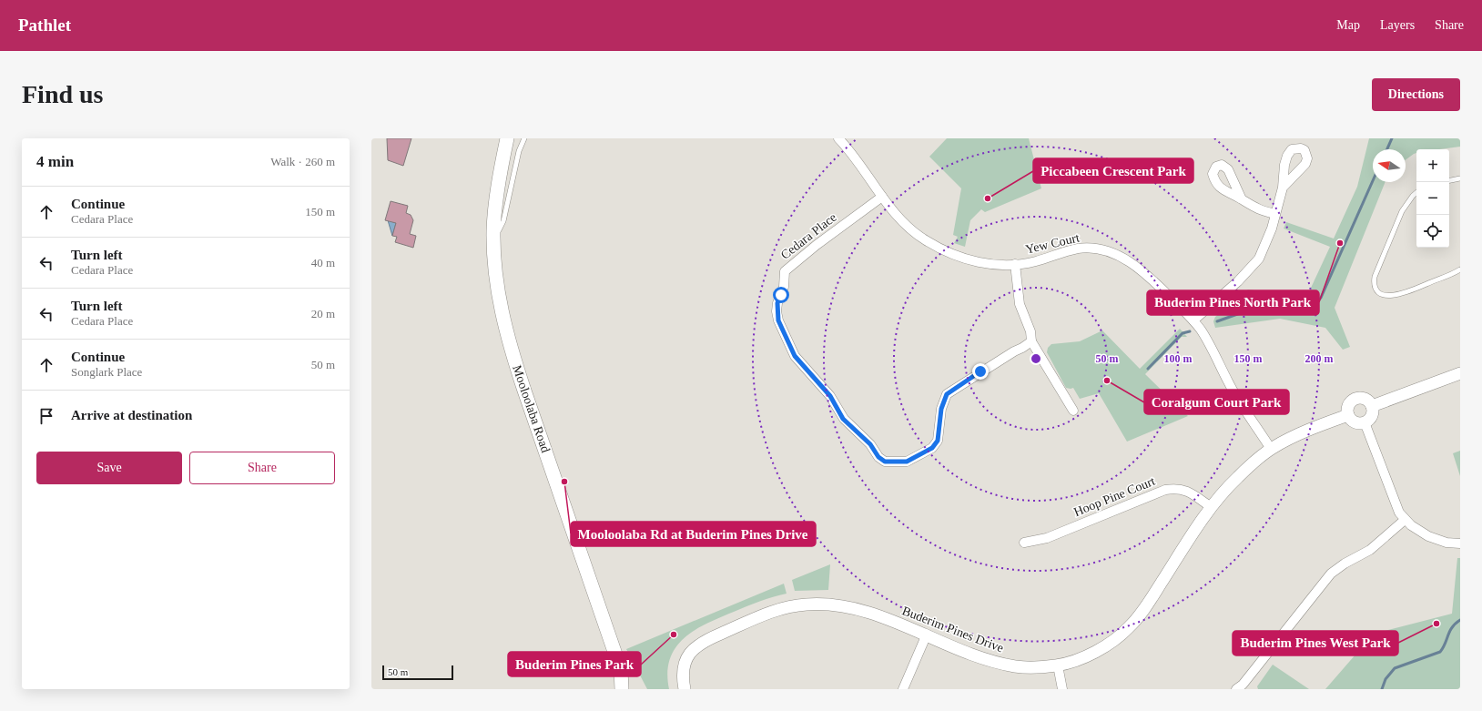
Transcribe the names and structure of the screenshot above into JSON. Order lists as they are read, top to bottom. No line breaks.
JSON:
{"streets":{"main road":["Mooloolaba Road"],"street":["Cedara Place","Yew Court","Hoop Pine Court","Buderim Pines Drive"]},"crossings":[["Cedara Place","Yew Court"],["Yew Court","Buderim Pines Drive"],["Hoop Pine Court","Buderim Pines Drive"]],"places":["Piccabeen Crescent Park","Buderim Pines North Park","Coralgum Court Park","Mooloolaba Rd at Buderim Pines Drive","Buderim Pines West Park","Buderim Pines Park"],"scale_bar":"50 m","north":"left","page":{"header":"Pathlet","nav":["Map","Layers","Share"],"buttons":["Directions",["Save","Share"]],"title":"Find us","heading":["4 min","Walk · 260 m"],"map_buttons":["+","−"],"list":[["Continue","Cedara Place","150 m"],["Turn left","Cedara Place","40 m"],["Turn left","Cedara Place","20 m"],["Continue","Songlark Place","50 m"],"Arrive at destination"],"scale":"50 m"},"rings":["50 m","100 m","150 m","200 m"]}
